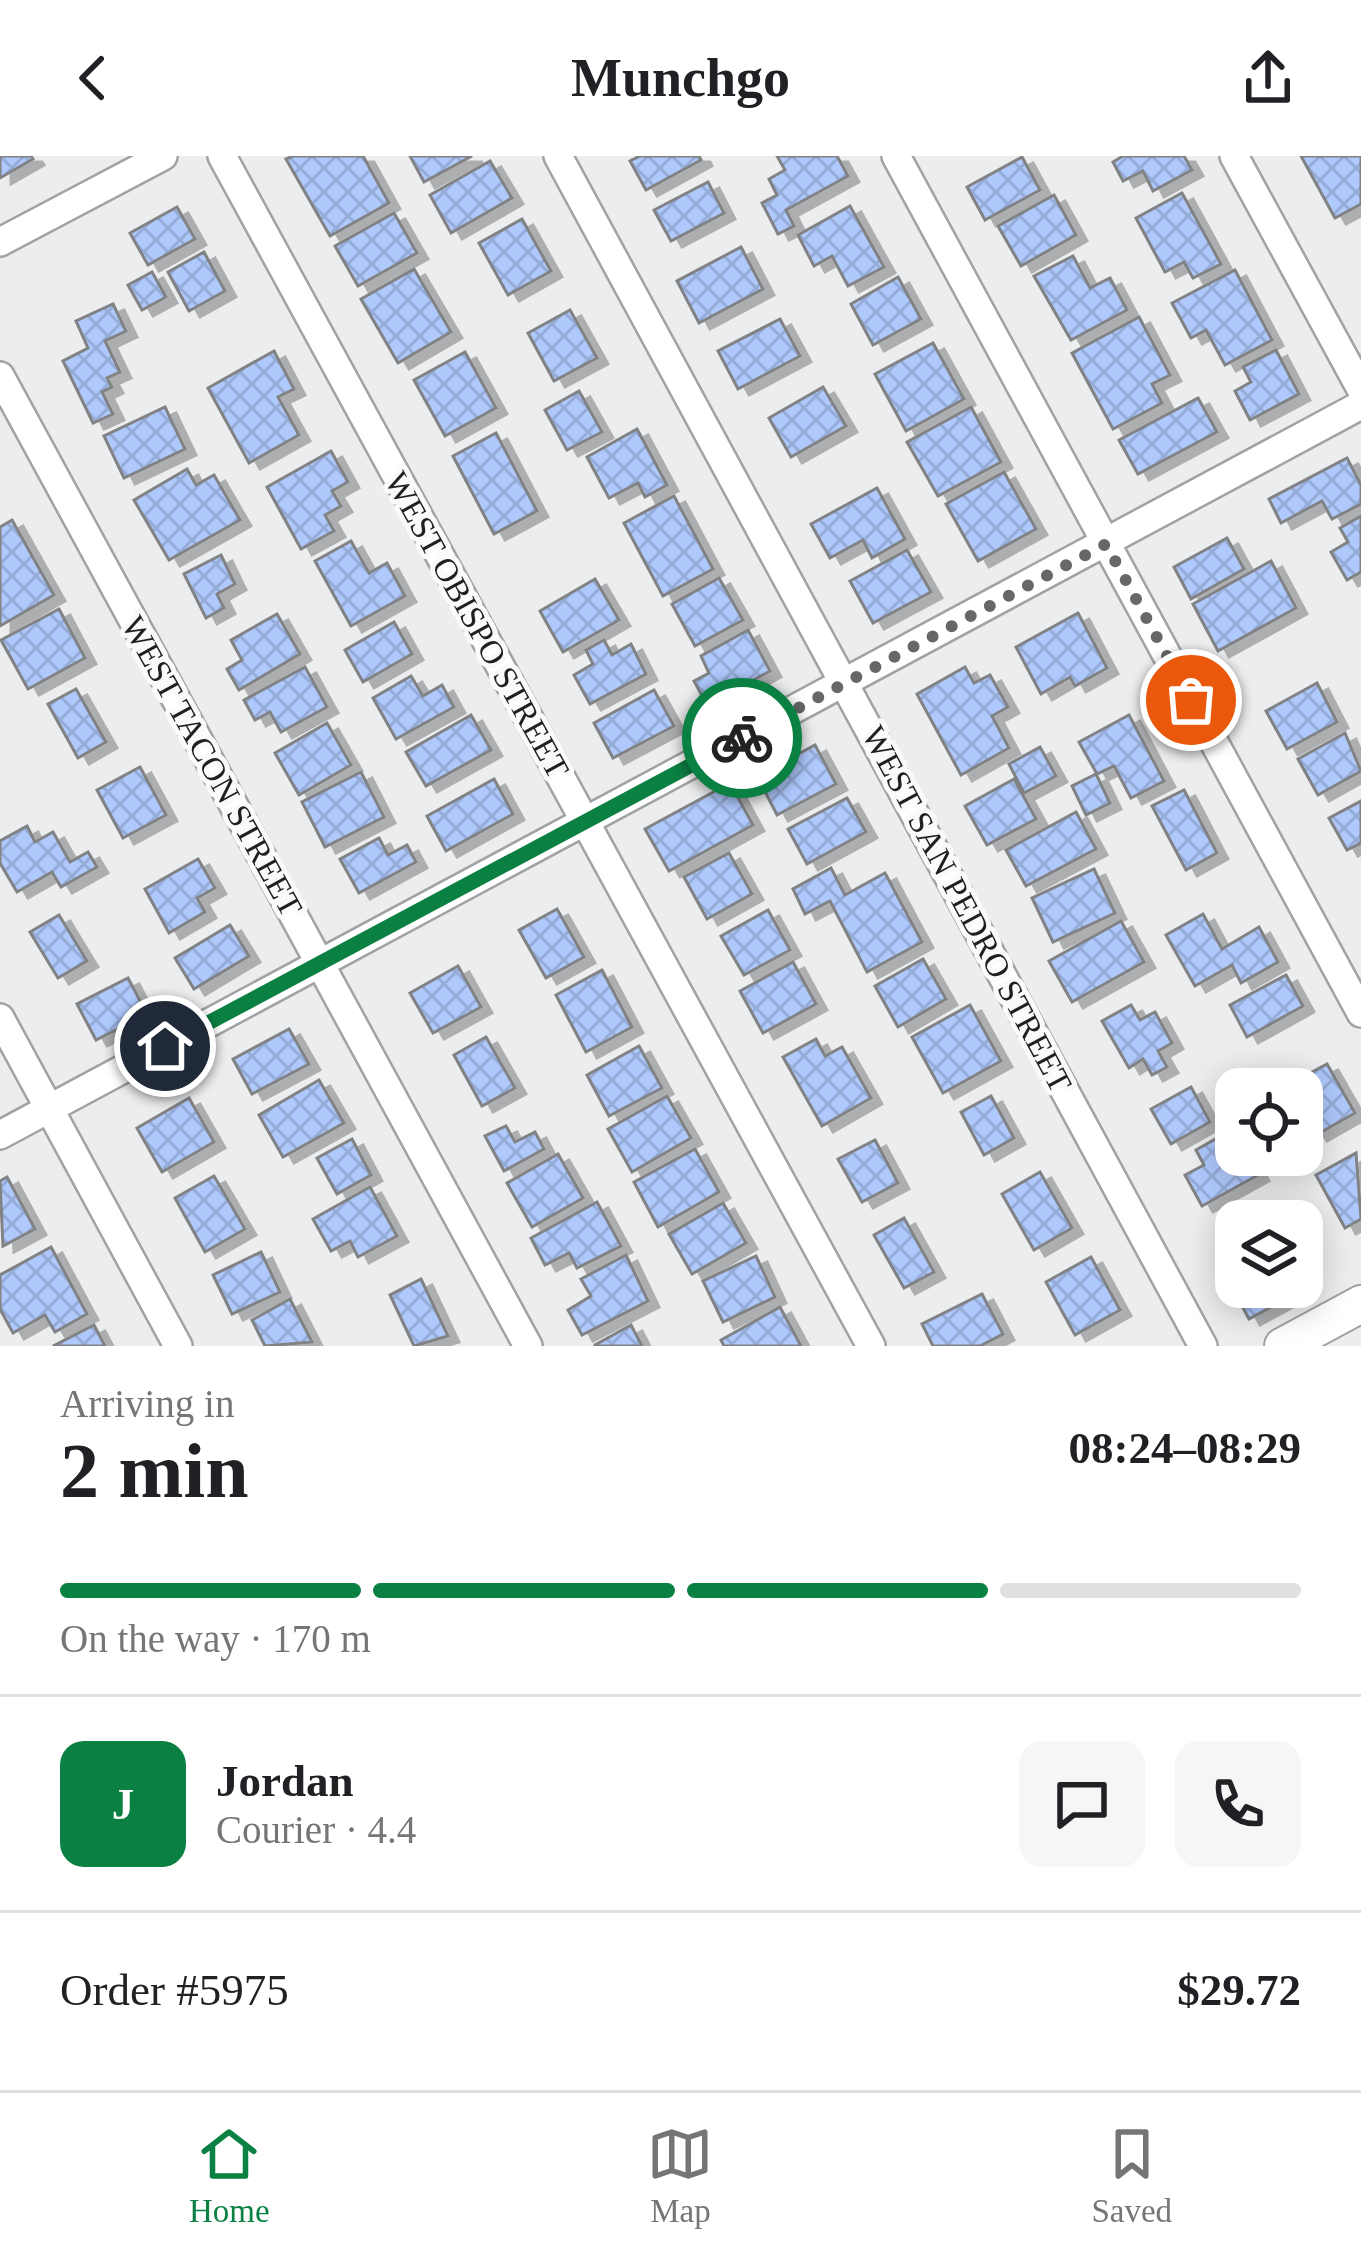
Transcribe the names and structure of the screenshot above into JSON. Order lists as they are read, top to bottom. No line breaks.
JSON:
{"streets":{"street":["WEST OBISPO STREET","WEST TACON STREET","WEST SAN PEDRO STREET"]},"page":{"header":"Munchgo","heading":["2 min","Arriving in","08:24–08:29"],"panel":["Jordan","Courier · 4.4","Order #5975","$29.72"],"bar":"On the way · 170 m","round":"J","tabs":["Home","Map","Saved"]}}
